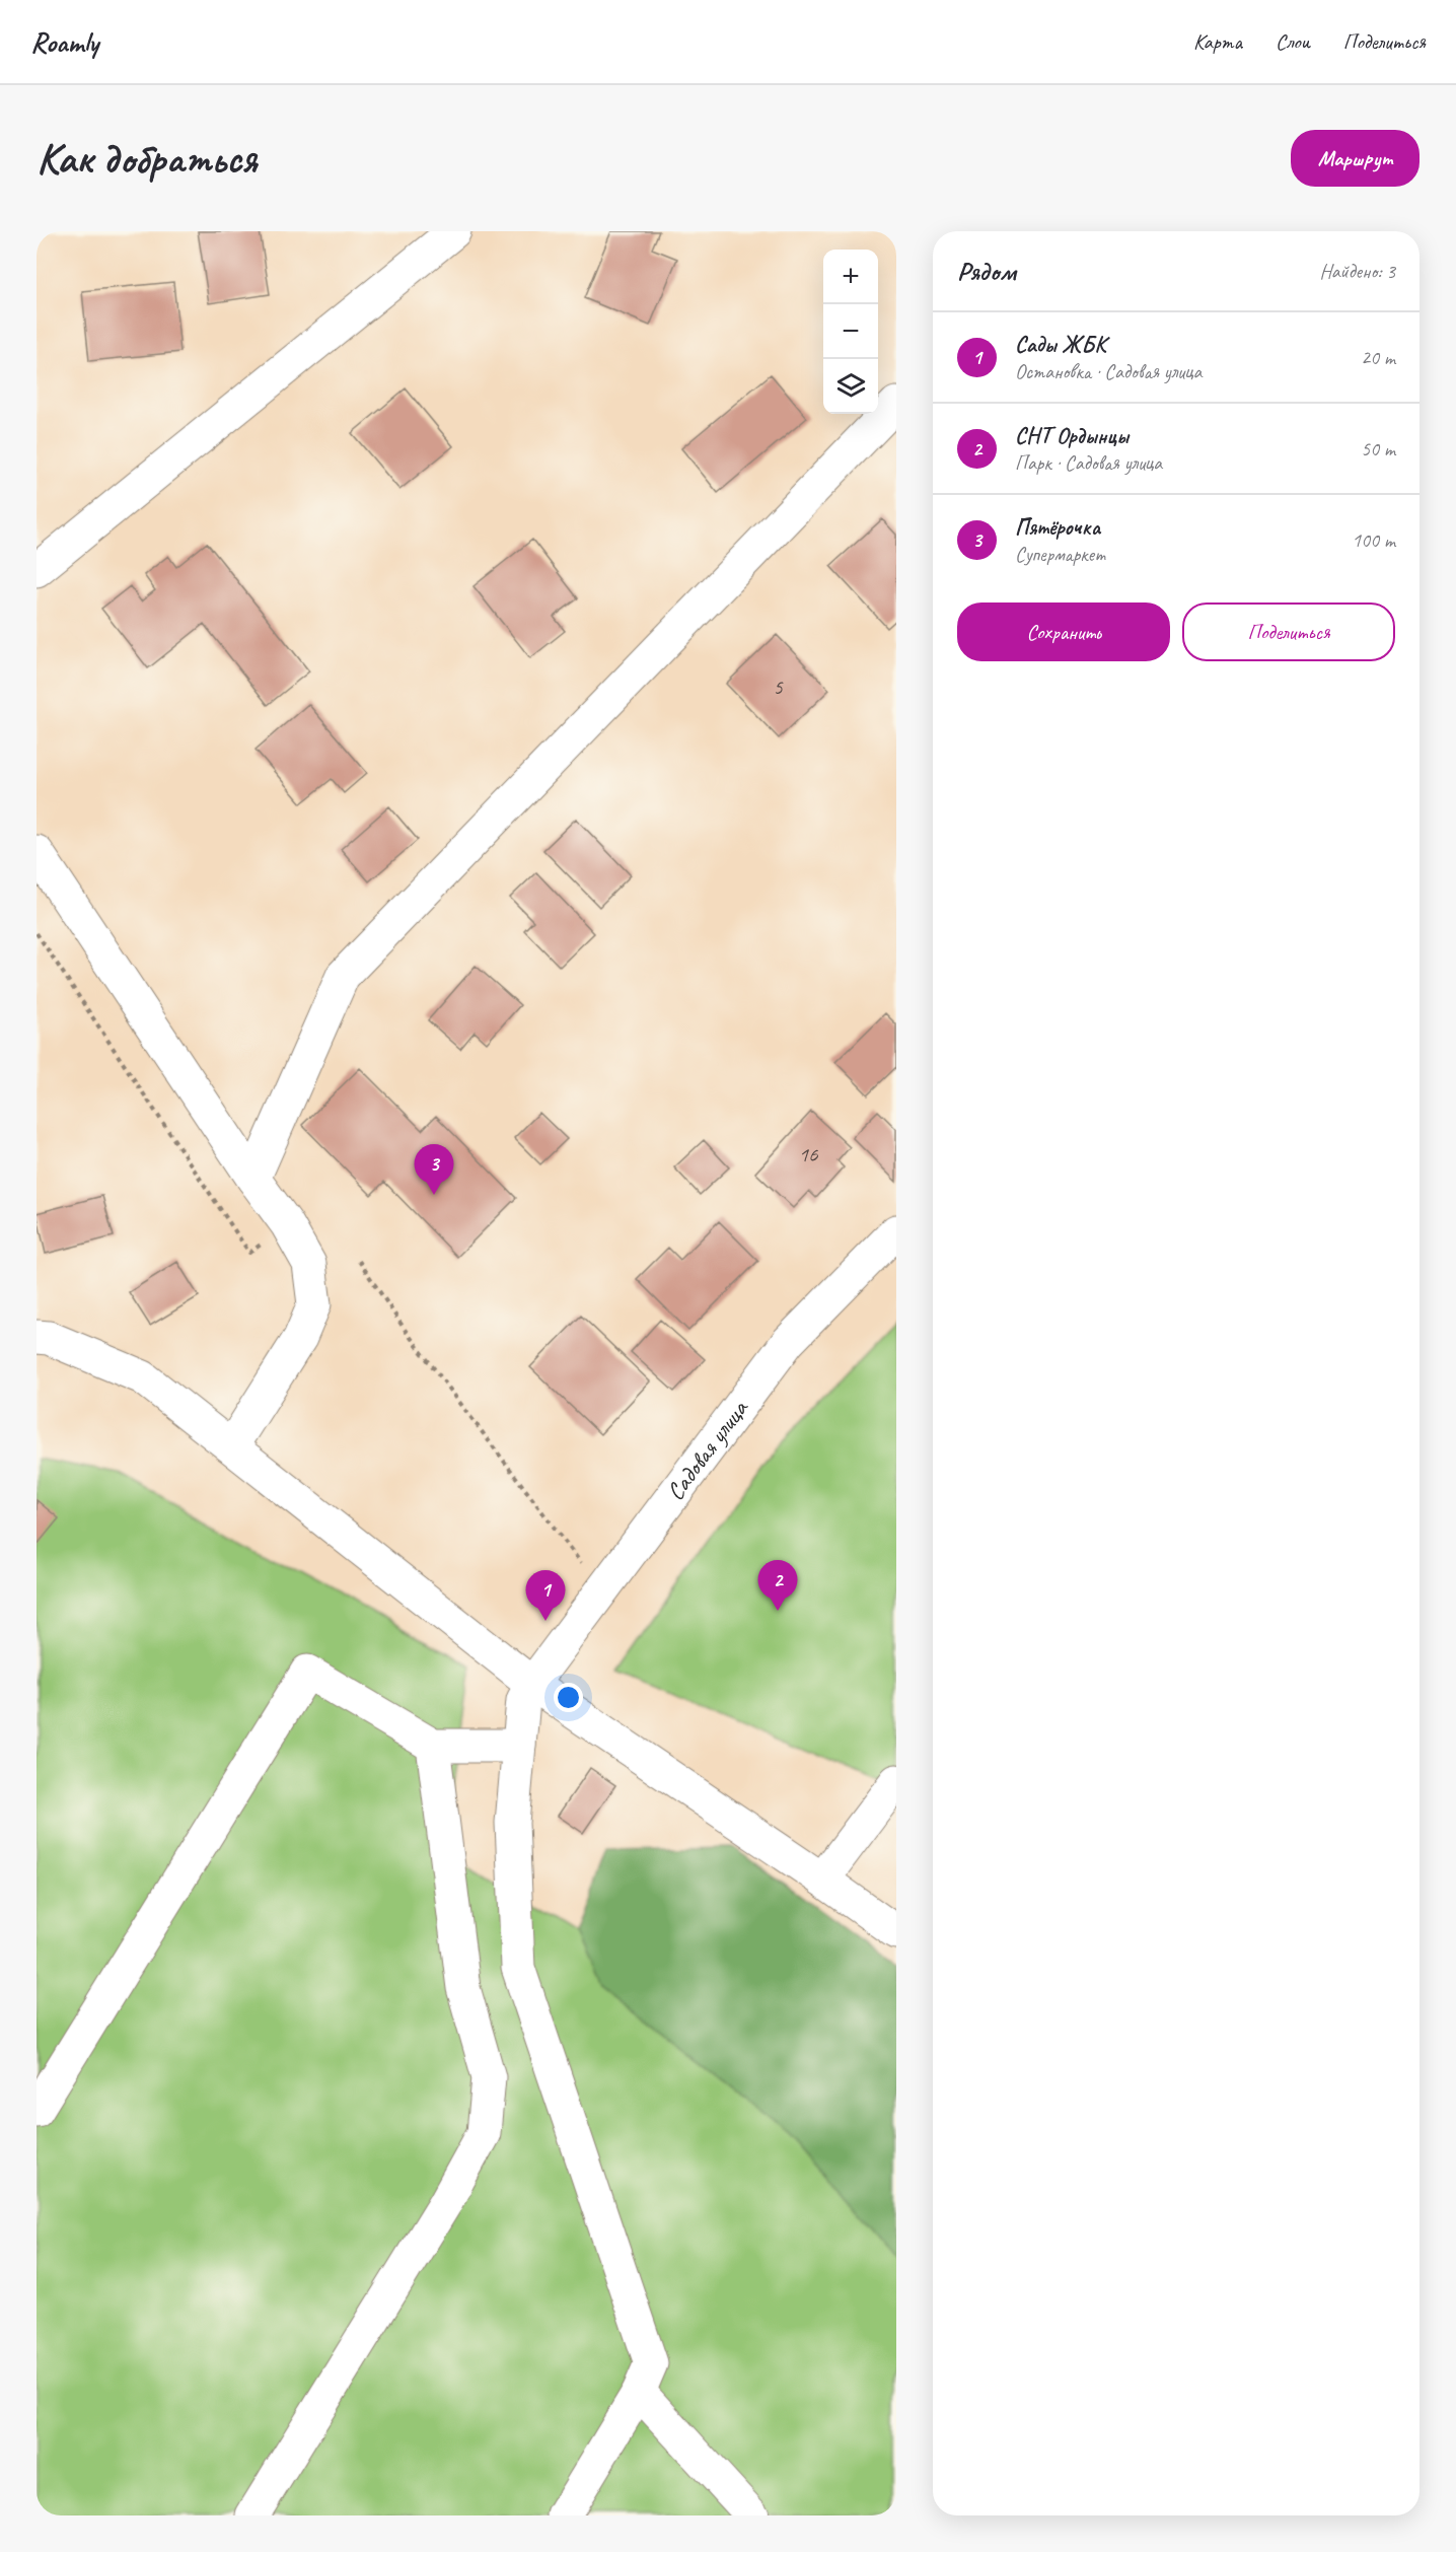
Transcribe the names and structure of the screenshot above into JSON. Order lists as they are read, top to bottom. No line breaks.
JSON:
{"streets":{"street":["Садовая улица"]},"house_numbers":["5","16"],"page":{"header":"Roamly","nav":["Карта","Слои","Поделиться"],"buttons":["Маршрут",["Сохранить","Поделиться"]],"title":"Как добраться","heading":["Рядом","Найдено: 3"],"map_buttons":["+","−"],"list":[{"mark":"1","name":"Сады ЖБК","note":"Остановка · Садовая улица","value":"20 m"},{"mark":"2","name":"СНТ Ордынцы","note":"Парк · Садовая улица","value":"50 m"},{"mark":"3","name":"Пятёрочка","note":"Супермаркет","value":"100 m"}],"pins":["3","2","1"]}}
